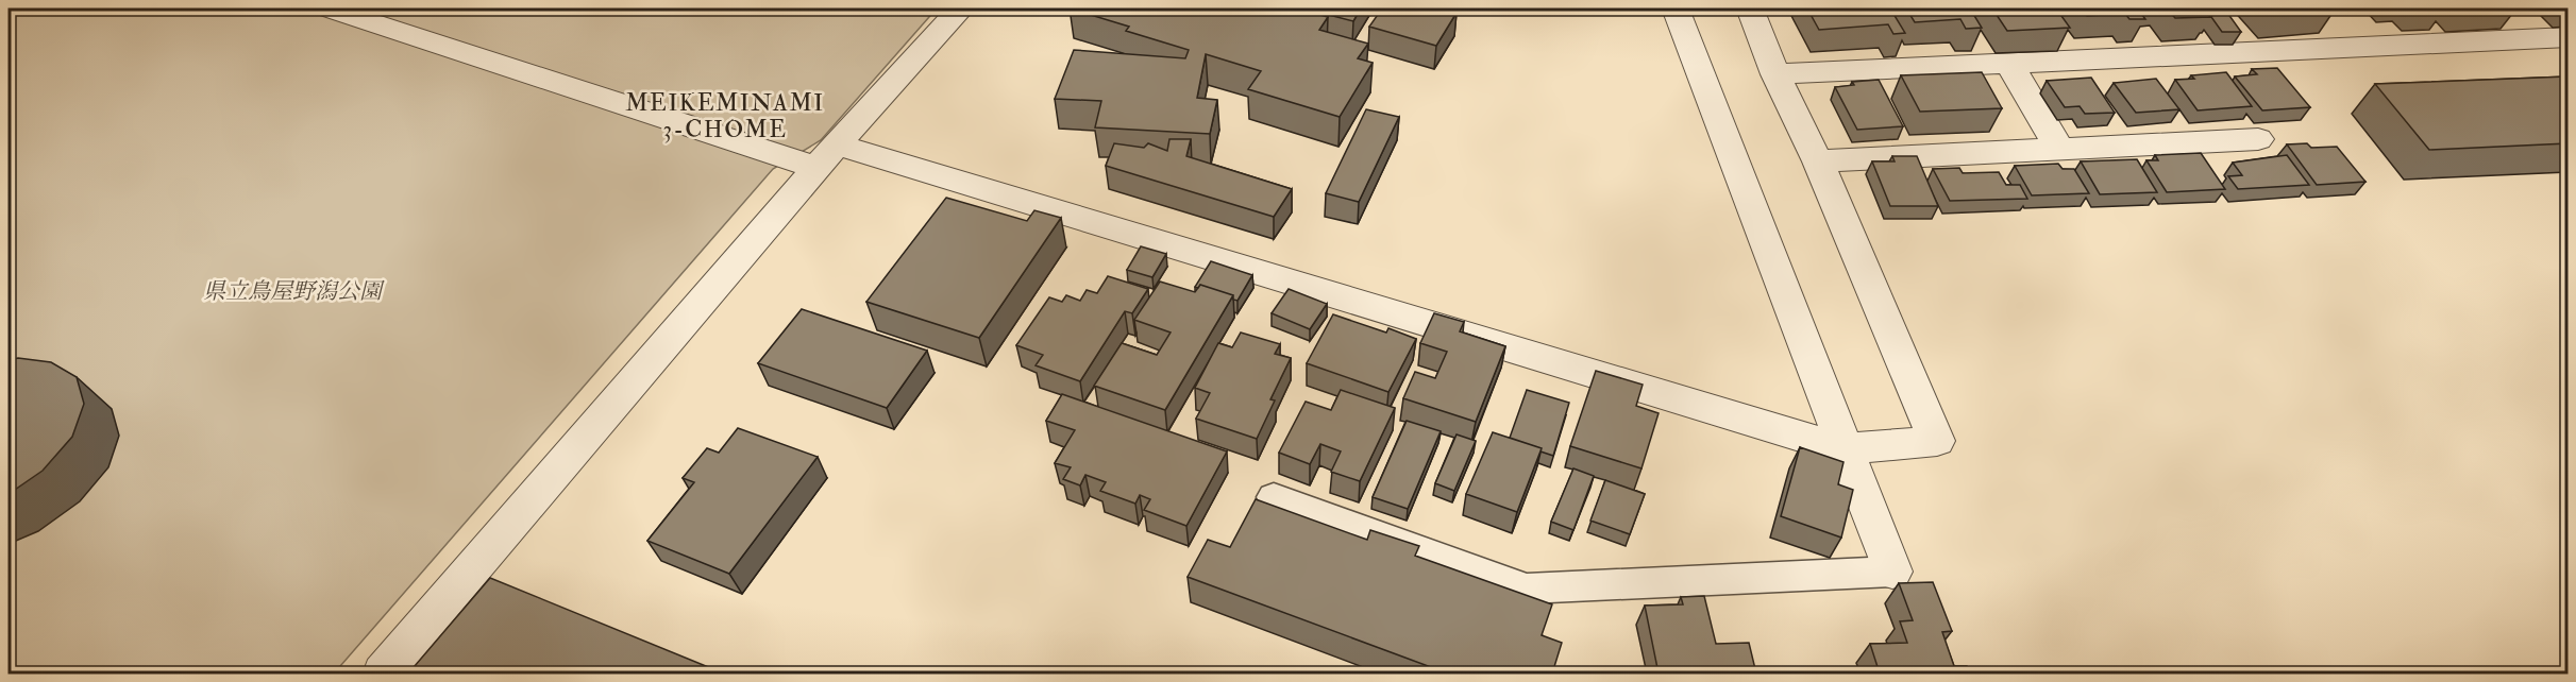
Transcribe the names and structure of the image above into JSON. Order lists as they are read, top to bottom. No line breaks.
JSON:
{"districts":["MEIKEMINAMI 3-CHOME"],"parks":["県立鳥屋野潟公園"]}
